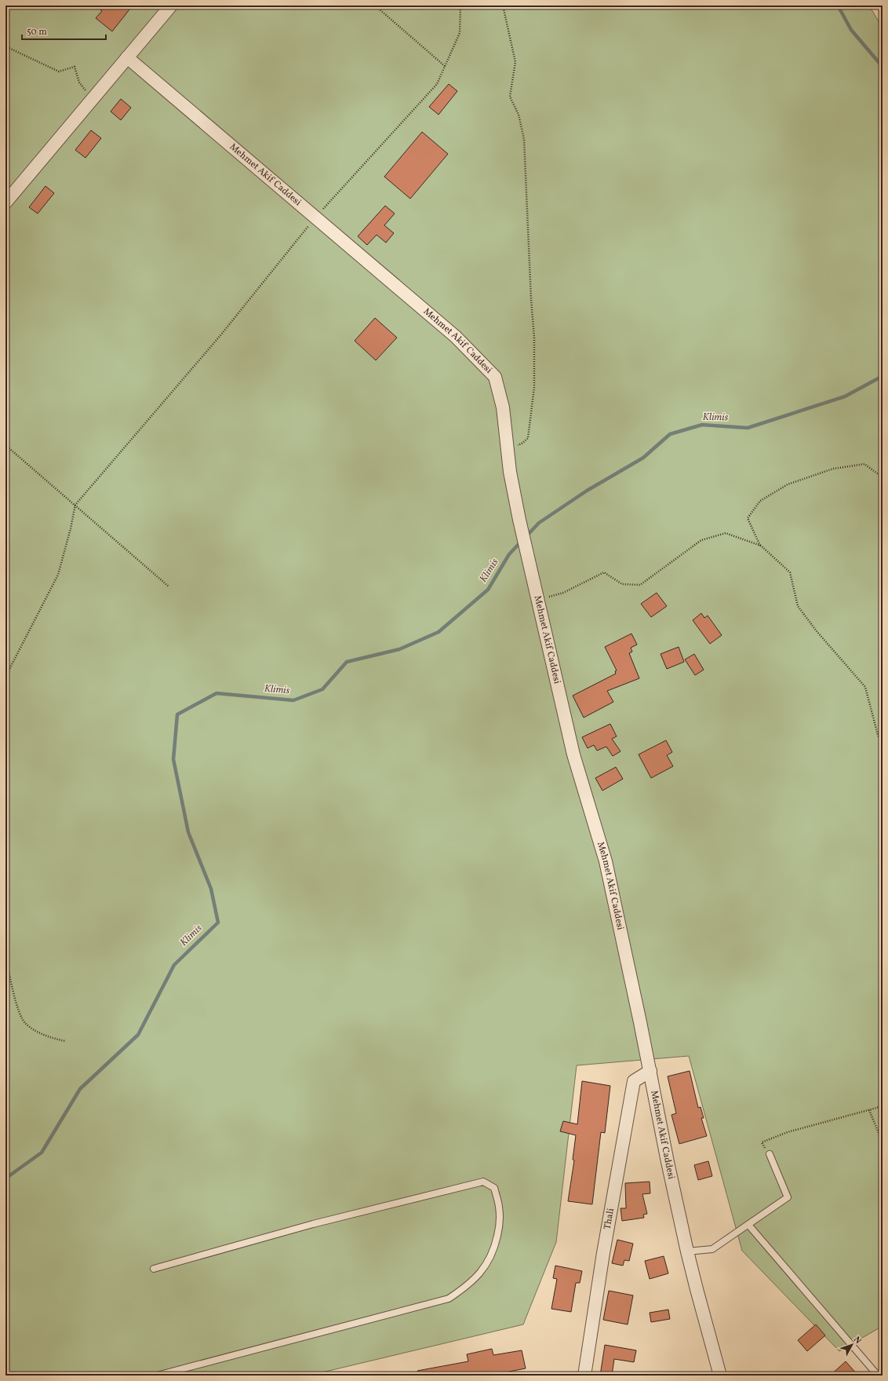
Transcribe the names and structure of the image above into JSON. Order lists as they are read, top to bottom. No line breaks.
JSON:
{"streets":{"street":["Mehmet Akif Caddesi","Thali"]},"crossings":[["Mehmet Akif Caddesi","Thali"]],"water":["Klimis"],"scale_bar":"50 m","north":"top right"}
